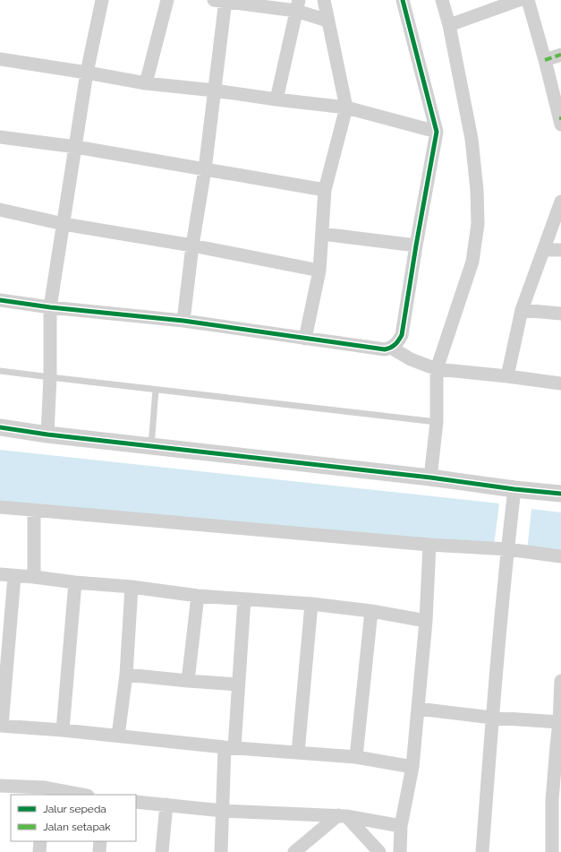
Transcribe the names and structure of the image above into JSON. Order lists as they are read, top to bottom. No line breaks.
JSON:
{"legend":["Jalur sepeda","Jalan setapak"]}
